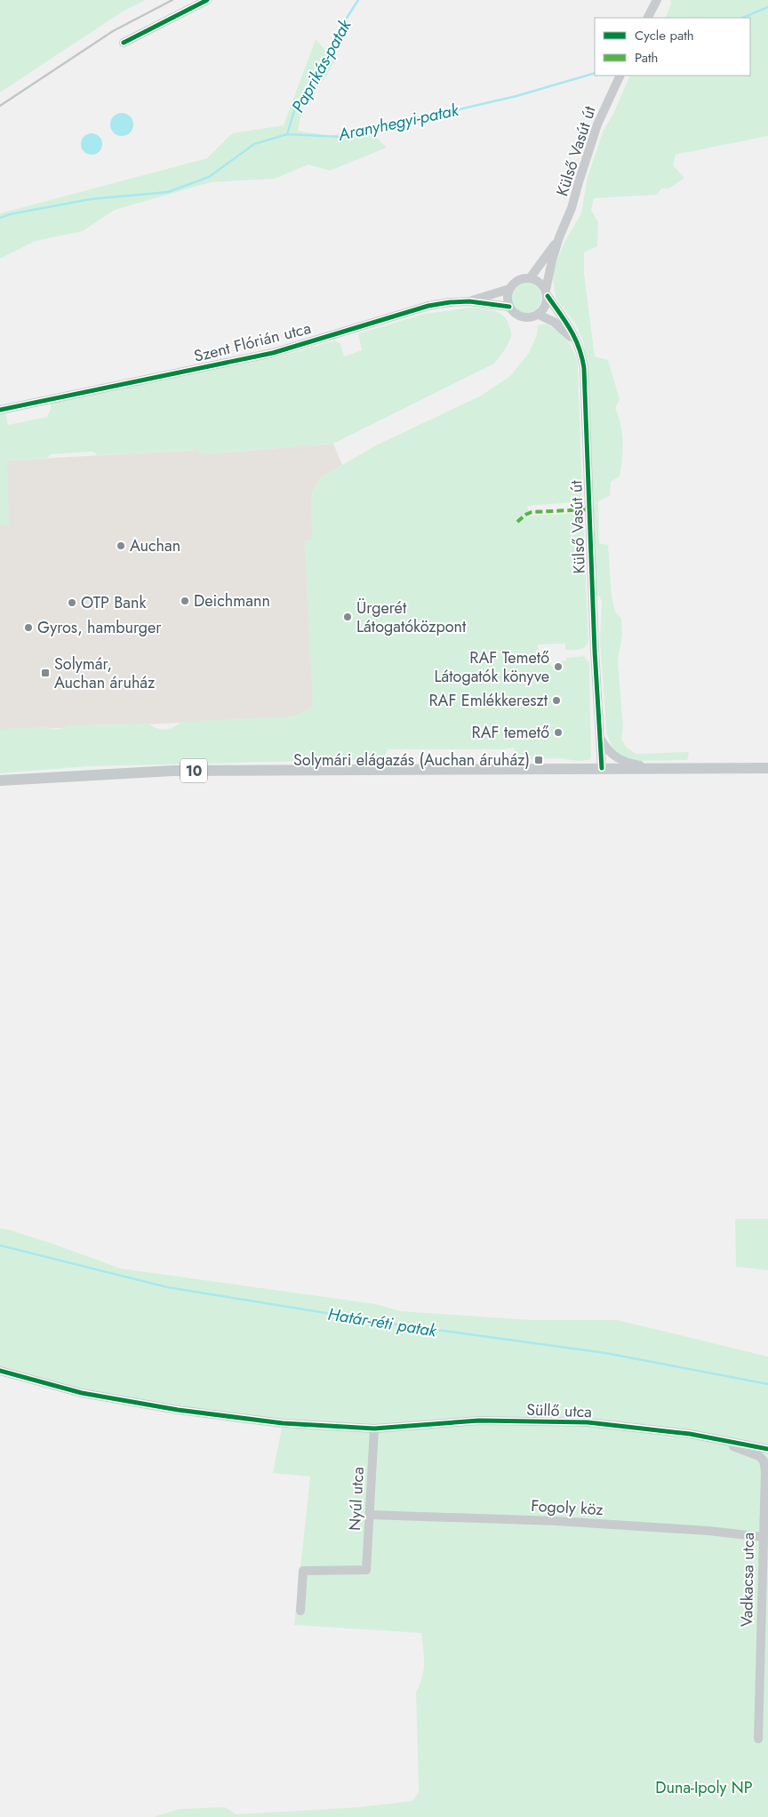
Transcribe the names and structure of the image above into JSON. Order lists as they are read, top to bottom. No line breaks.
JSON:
{"streets":{"main road":["10"],"street":["Külső Vasút út","Szent Flórián utca","Süllő utca","Nyúl utca","Fogoly köz","Vadkacsa utca"]},"crossings":[["Külső Vasút út","Szent Flórián utca"],["Külső Vasút út","10"],["Süllő utca","Nyúl utca"],["Süllő utca","Vadkacsa utca"],["Nyúl utca","Fogoly köz"],["Fogoly köz","Vadkacsa utca"]],"water":["Paprikás-patak","Aranyhegyi-patak","Határ-réti patak"],"parks":["Duna-Ipoly NP"],"places":{"other":["Auchan","Deichmann","OTP Bank","Ürgerét Látogatóközpont","Gyros, hamburger","RAF Temető Látogatók könyve","RAF Emlékkereszt","RAF temető"],"transit":["Solymár, Auchan áruház","Solymári elágazás (Auchan áruház)"]},"legend":["Cycle path","Path"]}
